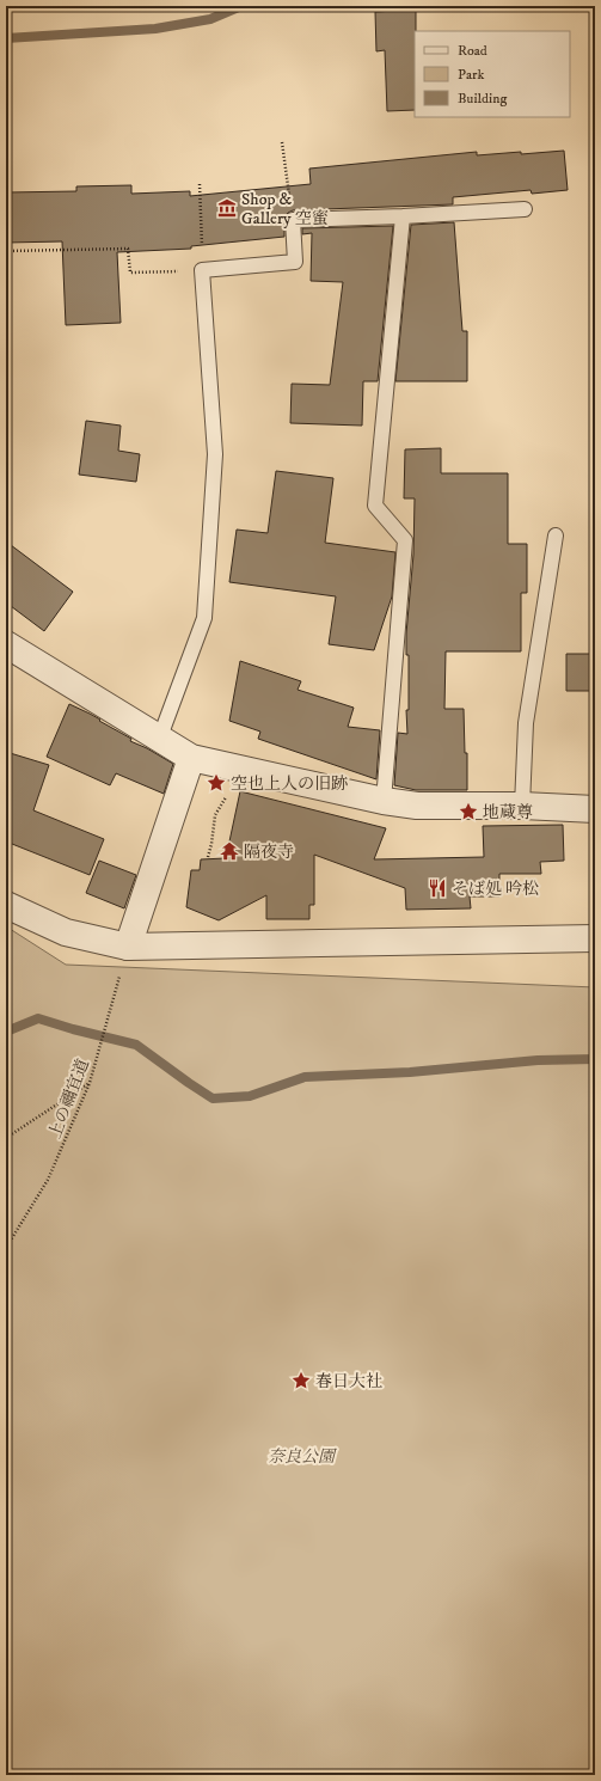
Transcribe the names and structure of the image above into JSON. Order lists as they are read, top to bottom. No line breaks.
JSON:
{"streets":{"path":["上の禰宜道"]},"parks":["奈良公園"],"places":{"museum":["Shop & Gallery 空蜜"],"place":["空也上人の旧跡","地蔵尊","春日大社"],"temple":["隔夜寺"],"restaurant":["そば処 吟松"]},"legend":["Road","Park","Building"]}
